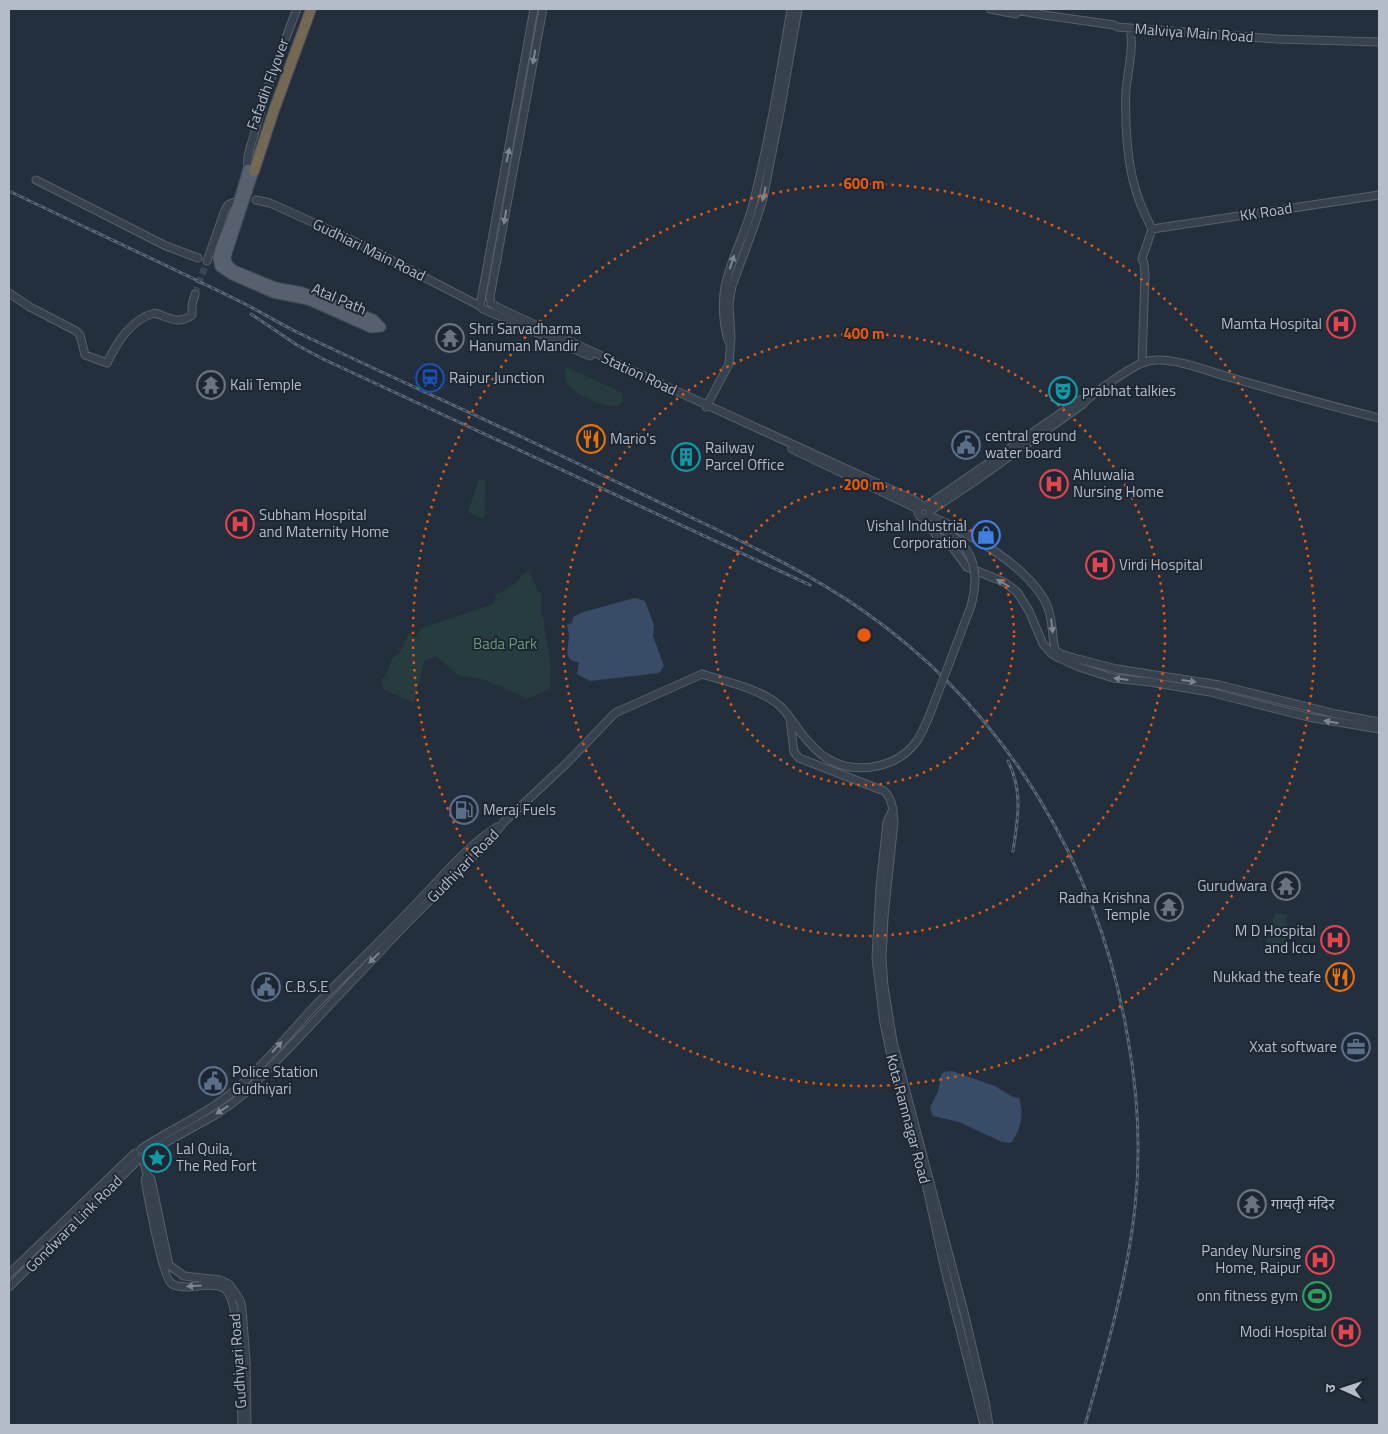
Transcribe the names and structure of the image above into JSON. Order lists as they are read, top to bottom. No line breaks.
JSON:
{"streets":{"highway":["Fafadih Flyover"],"main road":["Atal Path"],"street":["Malviya Main Road","KK Road","Gudhiari Main Road","Station Road","Gudhiyari Road","Kota Ramnagar Road","Gondwara Link Road"]},"crossings":[["Fafadih Flyover","Atal Path"],["Gudhiari Main Road","Station Road"],["Gudhiyari Road","Gondwara Link Road"]],"parks":["Bada Park"],"places":{"hospital":["Mamta Hospital","Ahluwalia Nursing Home","Subham Hospital and Maternity Home","Virdi Hospital","M D Hospital and Iccu","Pandey Nursing Home, Raipur","Modi Hospital"],"temple":["Shri Sarvadharma Hanuman Mandir","Kali Temple","Gurudwara","Radha Krishna Temple","गायतृी मंदिर"],"station":["Raipur Junction"],"theatre":["prabhat talkies"],"restaurant":["Mario's","Nukkad the teafe"],"public building":["central ground water board","C.B.S.E","Police Station Gudhiyari"],"building":["Railway Parcel Office"],"shop":["Vishal Industrial Corporation"],"fuel station":["Meraj Fuels"],"office":["Xxat software"],"place":["Lal Quila, The Red Fort"],"sports":["onn fitness gym"]},"north":"left","rings":["600 m","400 m","200 m"]}
